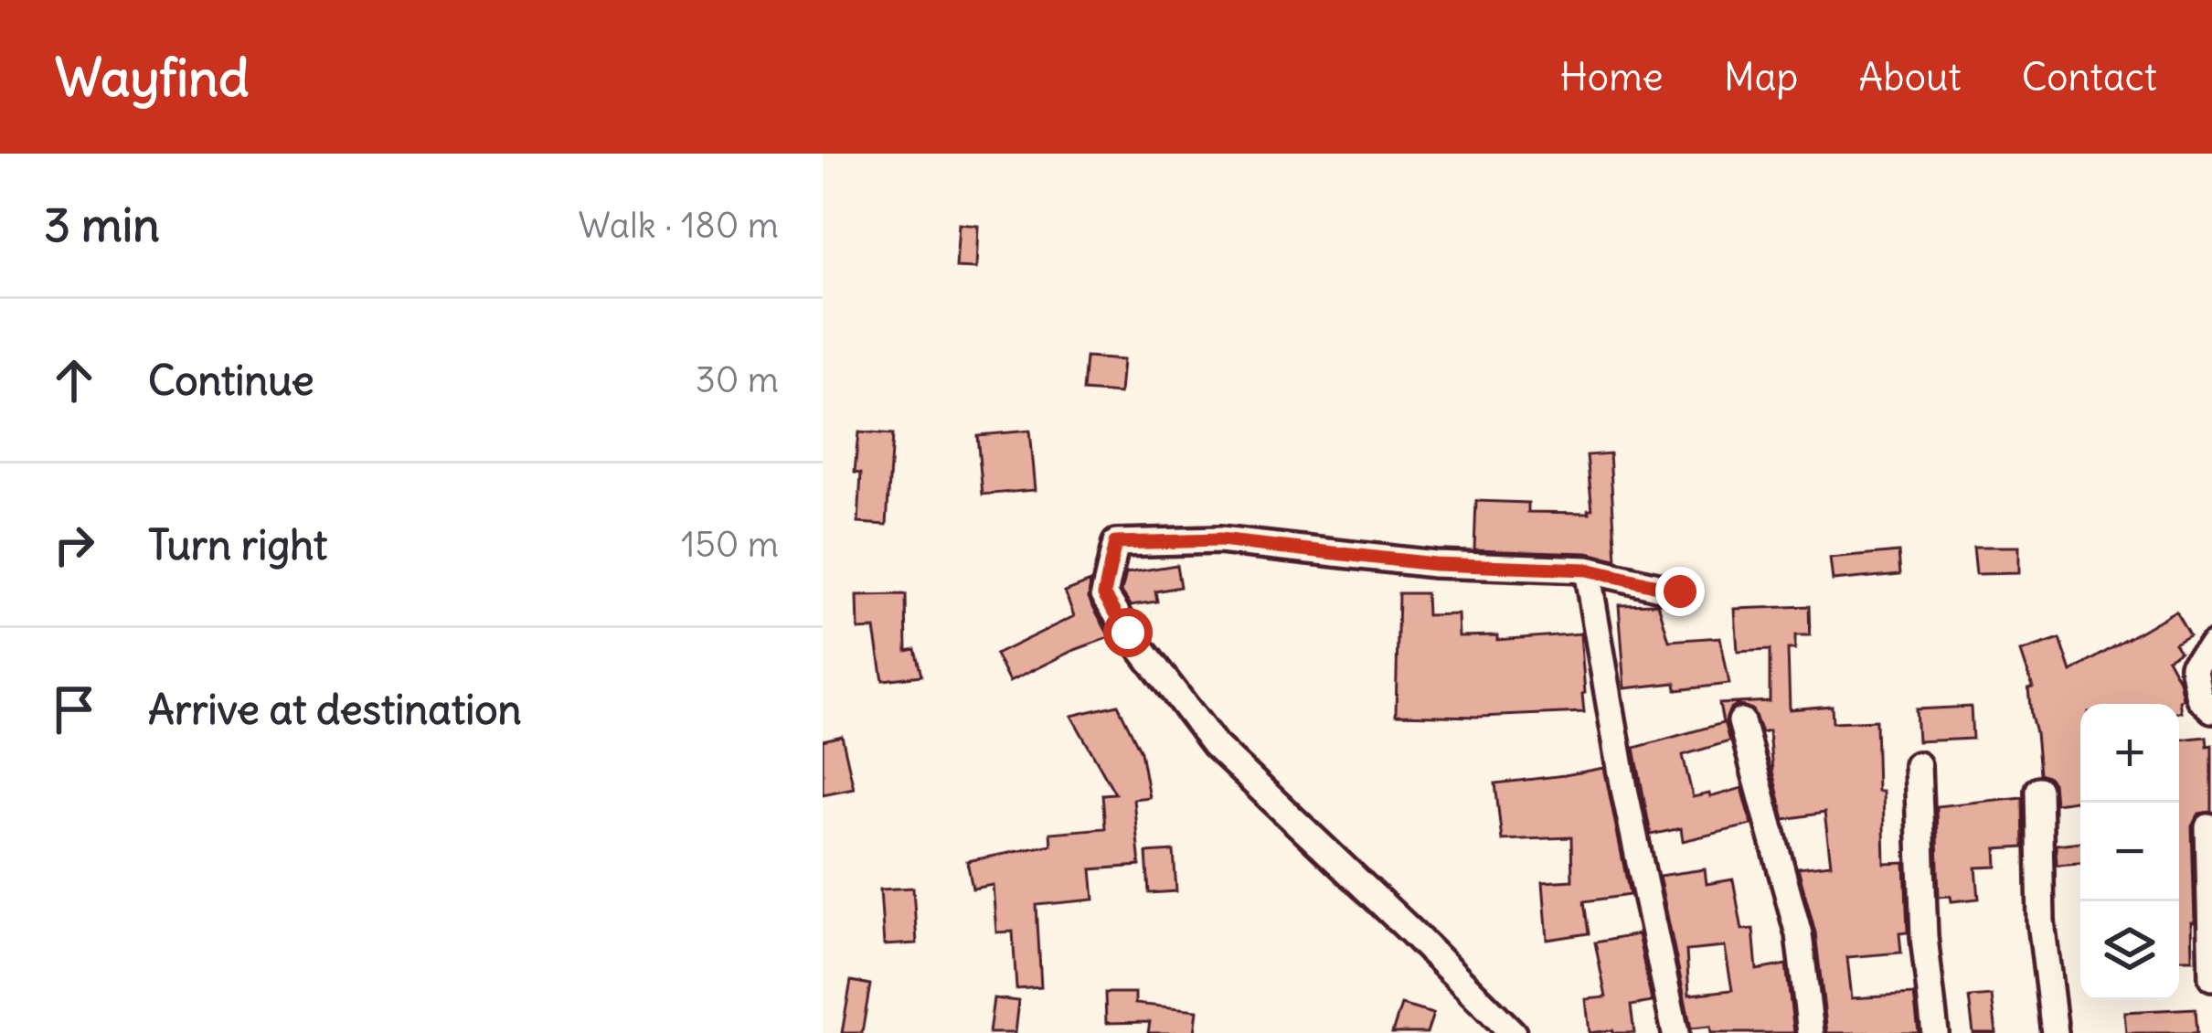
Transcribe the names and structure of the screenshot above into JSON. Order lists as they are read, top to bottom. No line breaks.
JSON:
{"page":{"header":"Wayfind","nav":["Home","Map","About","Contact"],"heading":["3 min","Walk · 180 m"],"list":[["Continue","30 m"],["Turn right","150 m"],"Arrive at destination"],"map_buttons":["+","−"]}}
